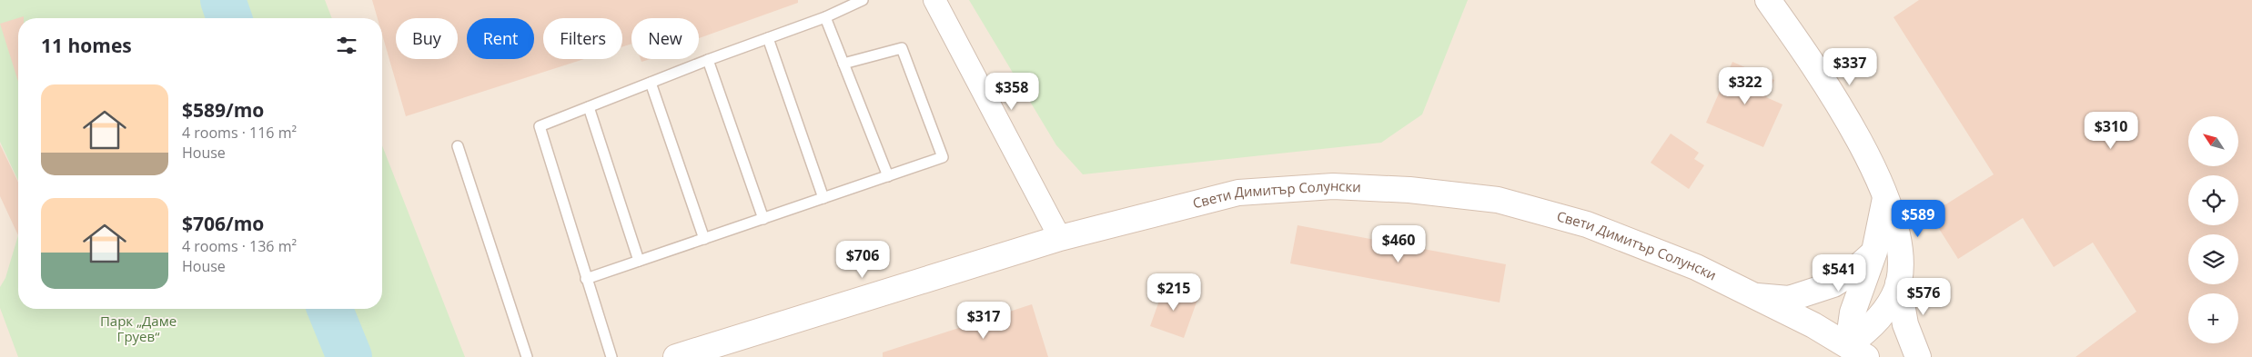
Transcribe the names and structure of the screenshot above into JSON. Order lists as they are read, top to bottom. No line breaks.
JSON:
{"streets":{"main road":["Свети Димитър Солунски"]},"parks":["Парк „Даме Груев“"],"north":"top left","page":{"chip":["Buy","Rent","Filters","New"],"heading":"11 homes","price":["$337","$322","$358","$310","$589","$460","$706","$541","$215","$576","$317"],"list":[{"name":"$589/mo","note":"4 rooms · 116 m² · House"},{"name":"$706/mo","note":"4 rooms · 136 m² · House"}],"map_buttons":"+"}}
